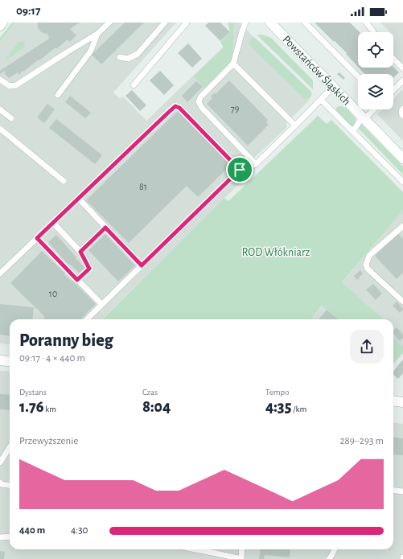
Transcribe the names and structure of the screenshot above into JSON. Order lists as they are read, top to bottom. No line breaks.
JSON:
{"streets":{"main road":["Powstańców Śląskich"]},"parks":["ROD Włókniarz"],"house_numbers":["79","81","10"],"page":{"status":"09:17","heading":["Poranny bieg","09:17 · 4 × 440 m"],"stats":[["Dystans","1.76 km"],["Czas","8:04"],["Tempo","4:35 /km"]],"chart":["Przewyższenie","289–293 m"],"list":[{"name":"440 m","note":"4:30"}]}}
